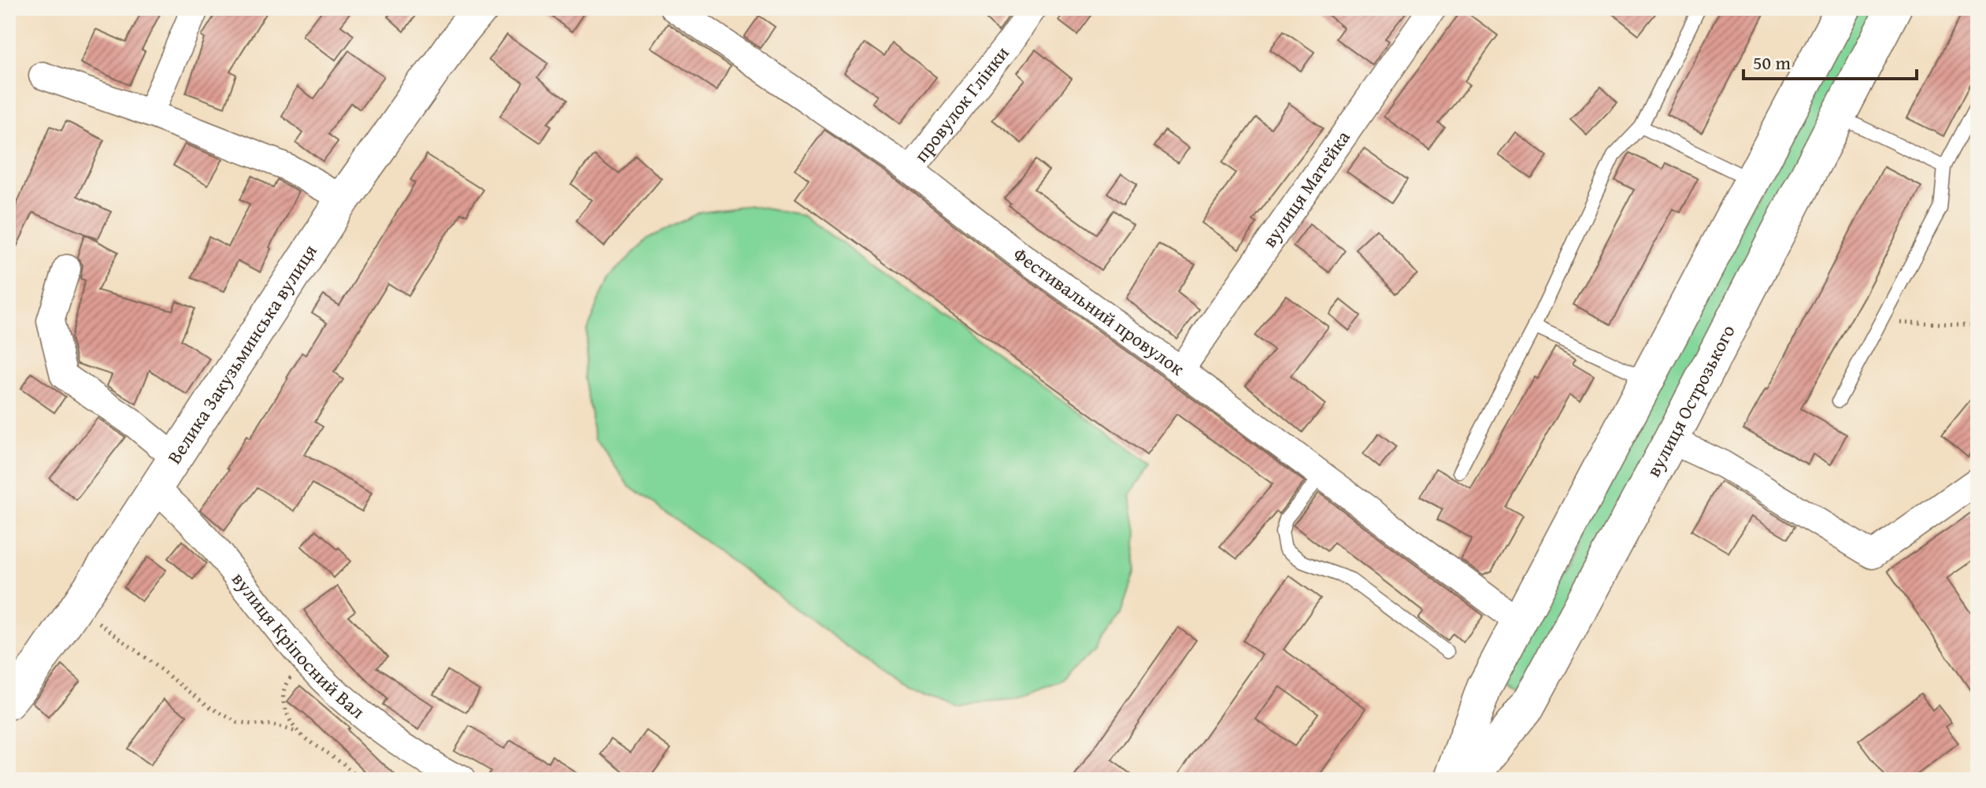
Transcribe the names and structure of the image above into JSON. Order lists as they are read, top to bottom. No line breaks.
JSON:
{"streets":{"main road":["вулиця Острозького"],"street":["провулок Глінки","вулиця Матейка","Фестивальний провулок","Велика Закузьминська вулиця","вулиця Кріпосний Вал"]},"crossings":[["провулок Глінки","Фестивальний провулок"],["вулиця Матейка","Фестивальний провулок"],["Велика Закузьминська вулиця","вулиця Кріпосний Вал"]],"scale_bar":"50 m"}
